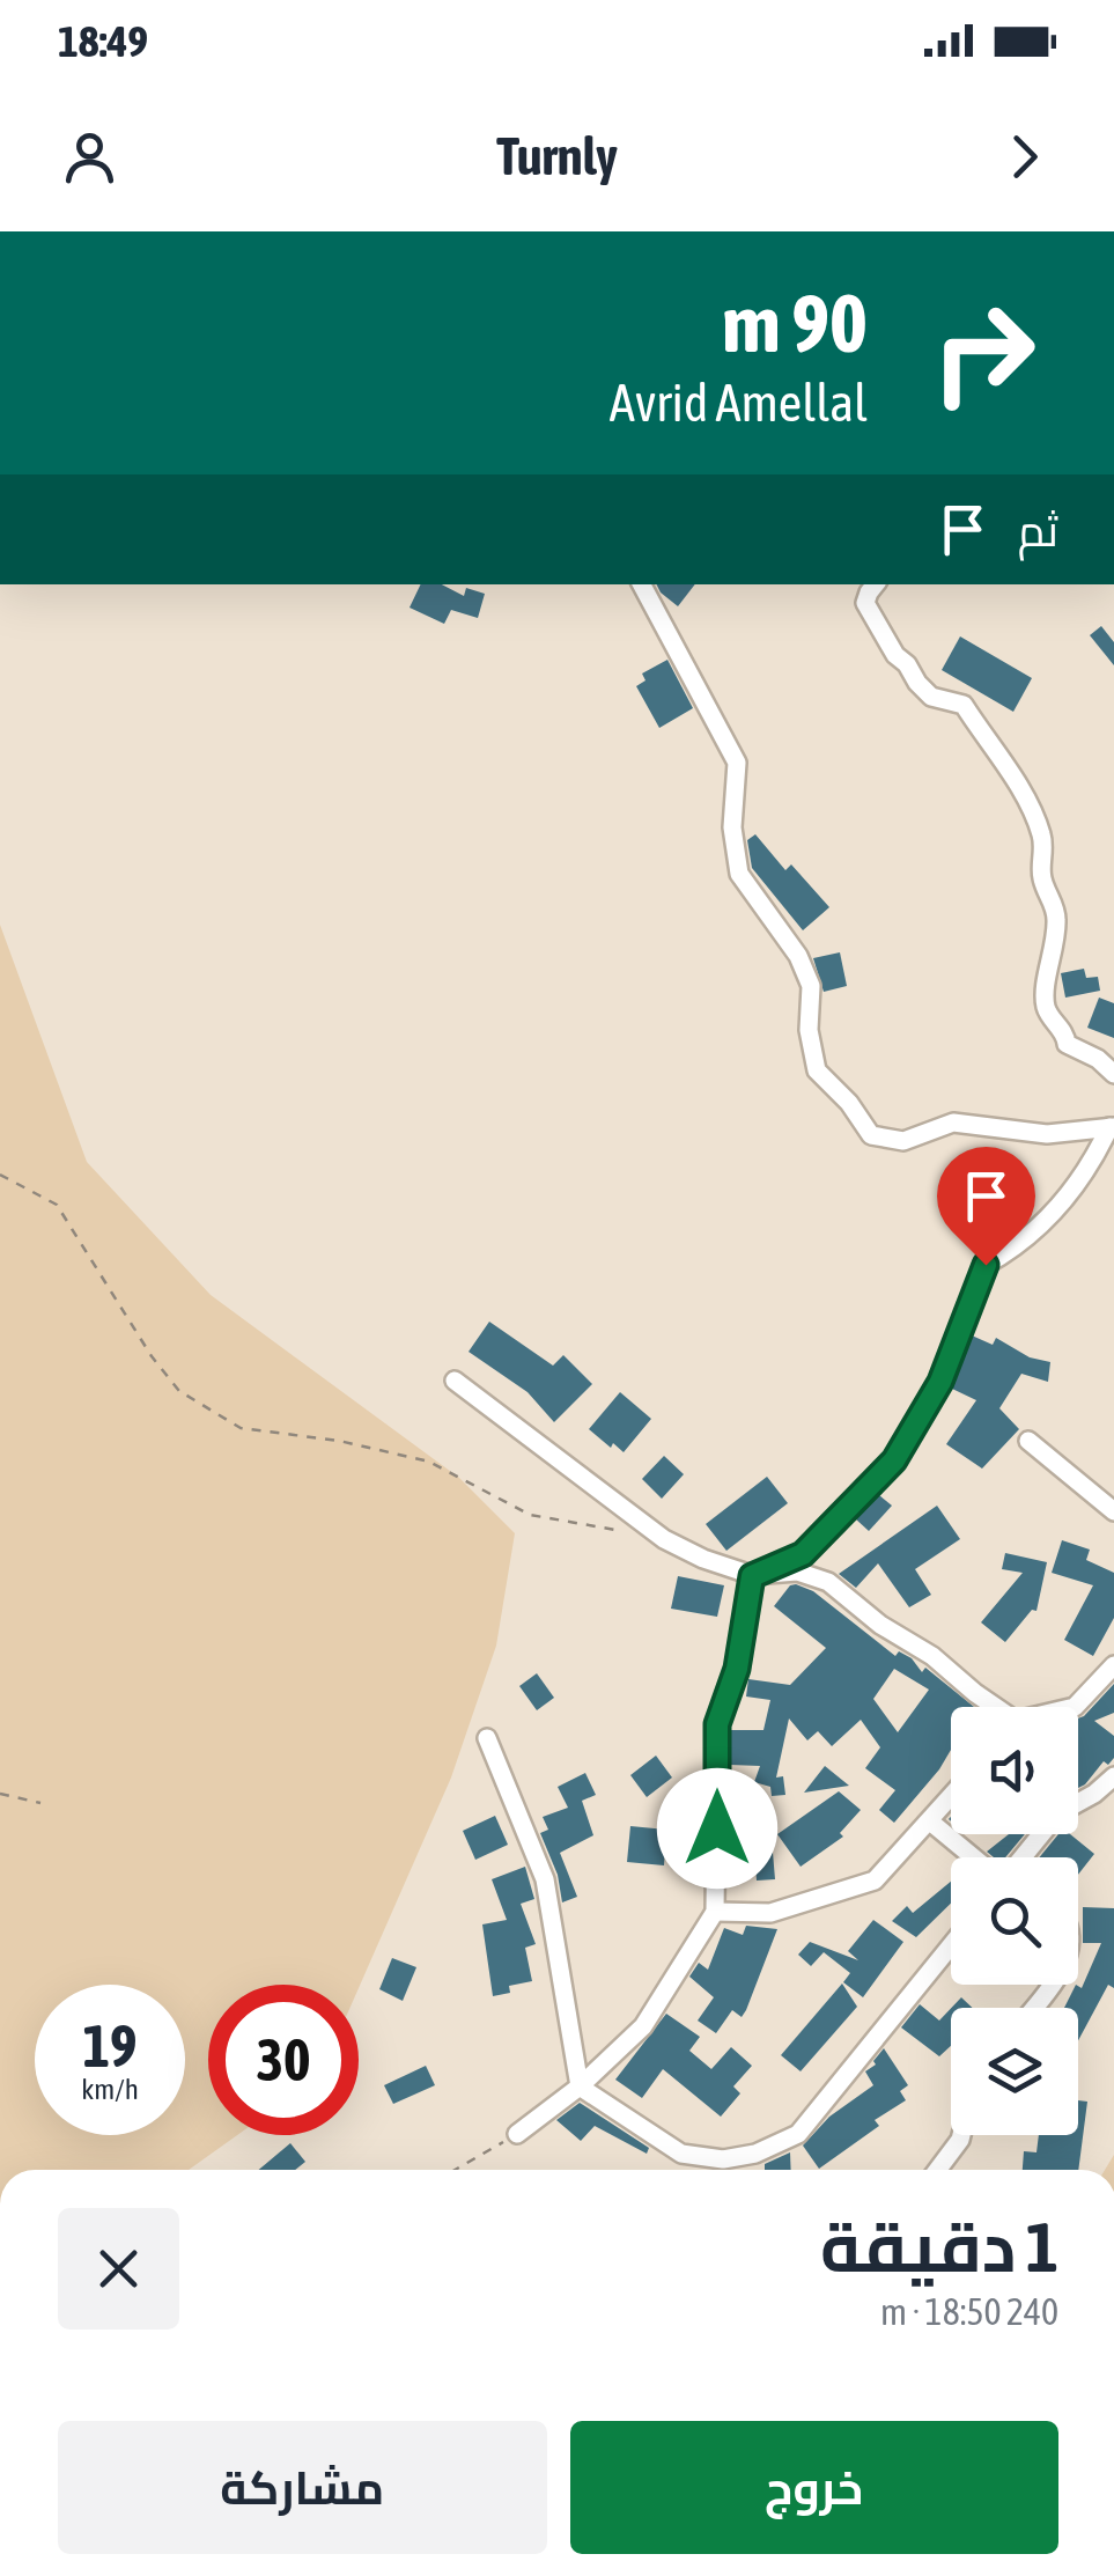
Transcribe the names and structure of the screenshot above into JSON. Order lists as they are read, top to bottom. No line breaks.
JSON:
{"page":{"status":"18:49","header":"Turnly","turn":["90 m","Avrid Amellal"],"then":"ثم","speed":"19 km/h","limit":"30","heading":["1 دقيقة","240 m · 18:50"],"buttons":["خروج","مشاركة"]}}
